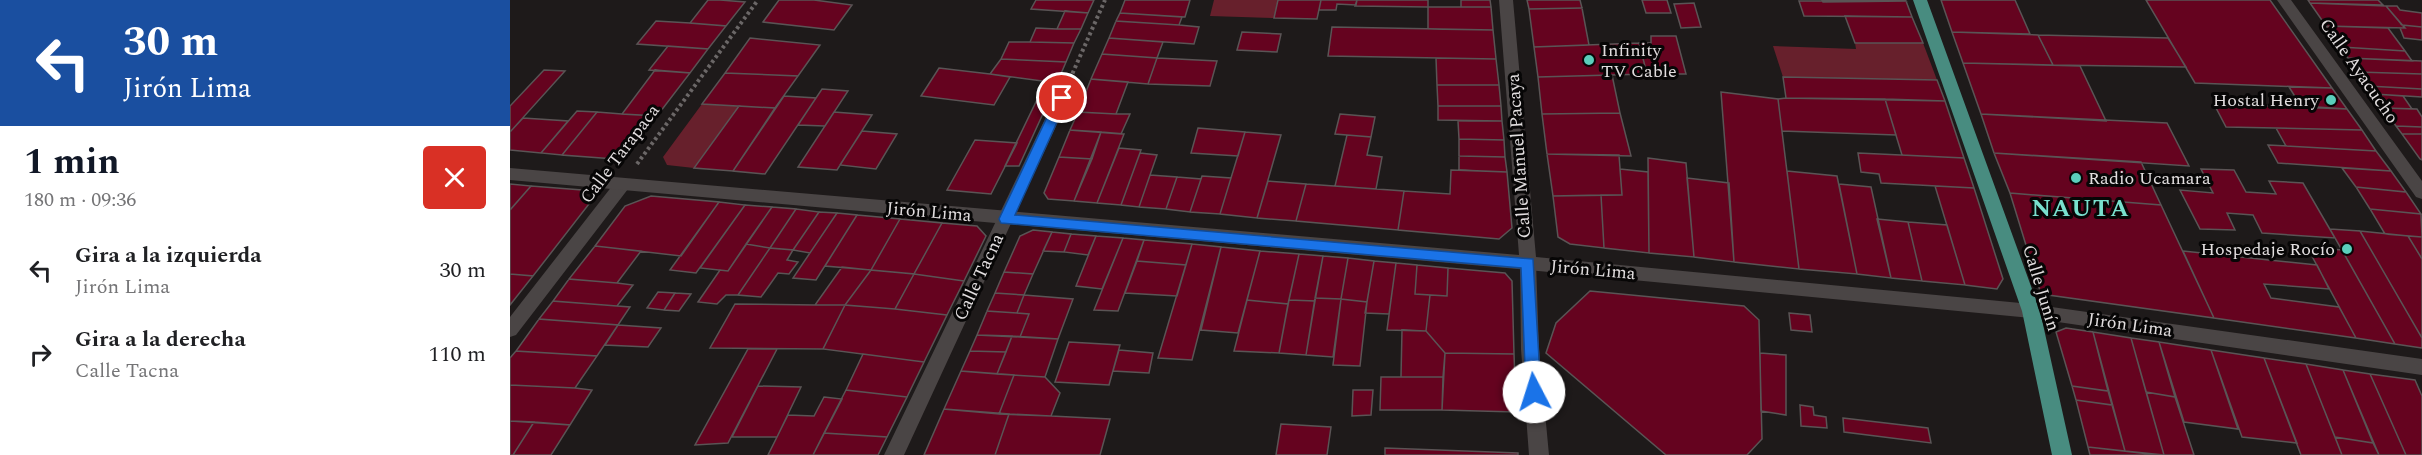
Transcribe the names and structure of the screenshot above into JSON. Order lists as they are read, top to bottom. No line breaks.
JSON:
{"streets":{"main road":["Calle Junín"],"street":["Calle Ayacucho","Calle Tarapaca","Calle Manuel Pacaya","Jirón Lima","Calle Tacna"]},"crossings":[["Calle Tarapaca","Jirón Lima"],["Calle Manuel Pacaya","Jirón Lima"],["Jirón Lima","Calle Tacna"],["Jirón Lima","Calle Junín"]],"districts":["NAUTA"],"places":["Infinity TV Cable","Hostal Henry","Radio Ucamara","Hospedaje Rocío"],"page":{"turn":["30 m","Jirón Lima"],"heading":["1 min","180 m · 09:36"],"list":[{"name":"Gira a la izquierda","note":"Jirón Lima","value":"30 m"},{"name":"Gira a la derecha","note":"Calle Tacna","value":"110 m"}]}}
